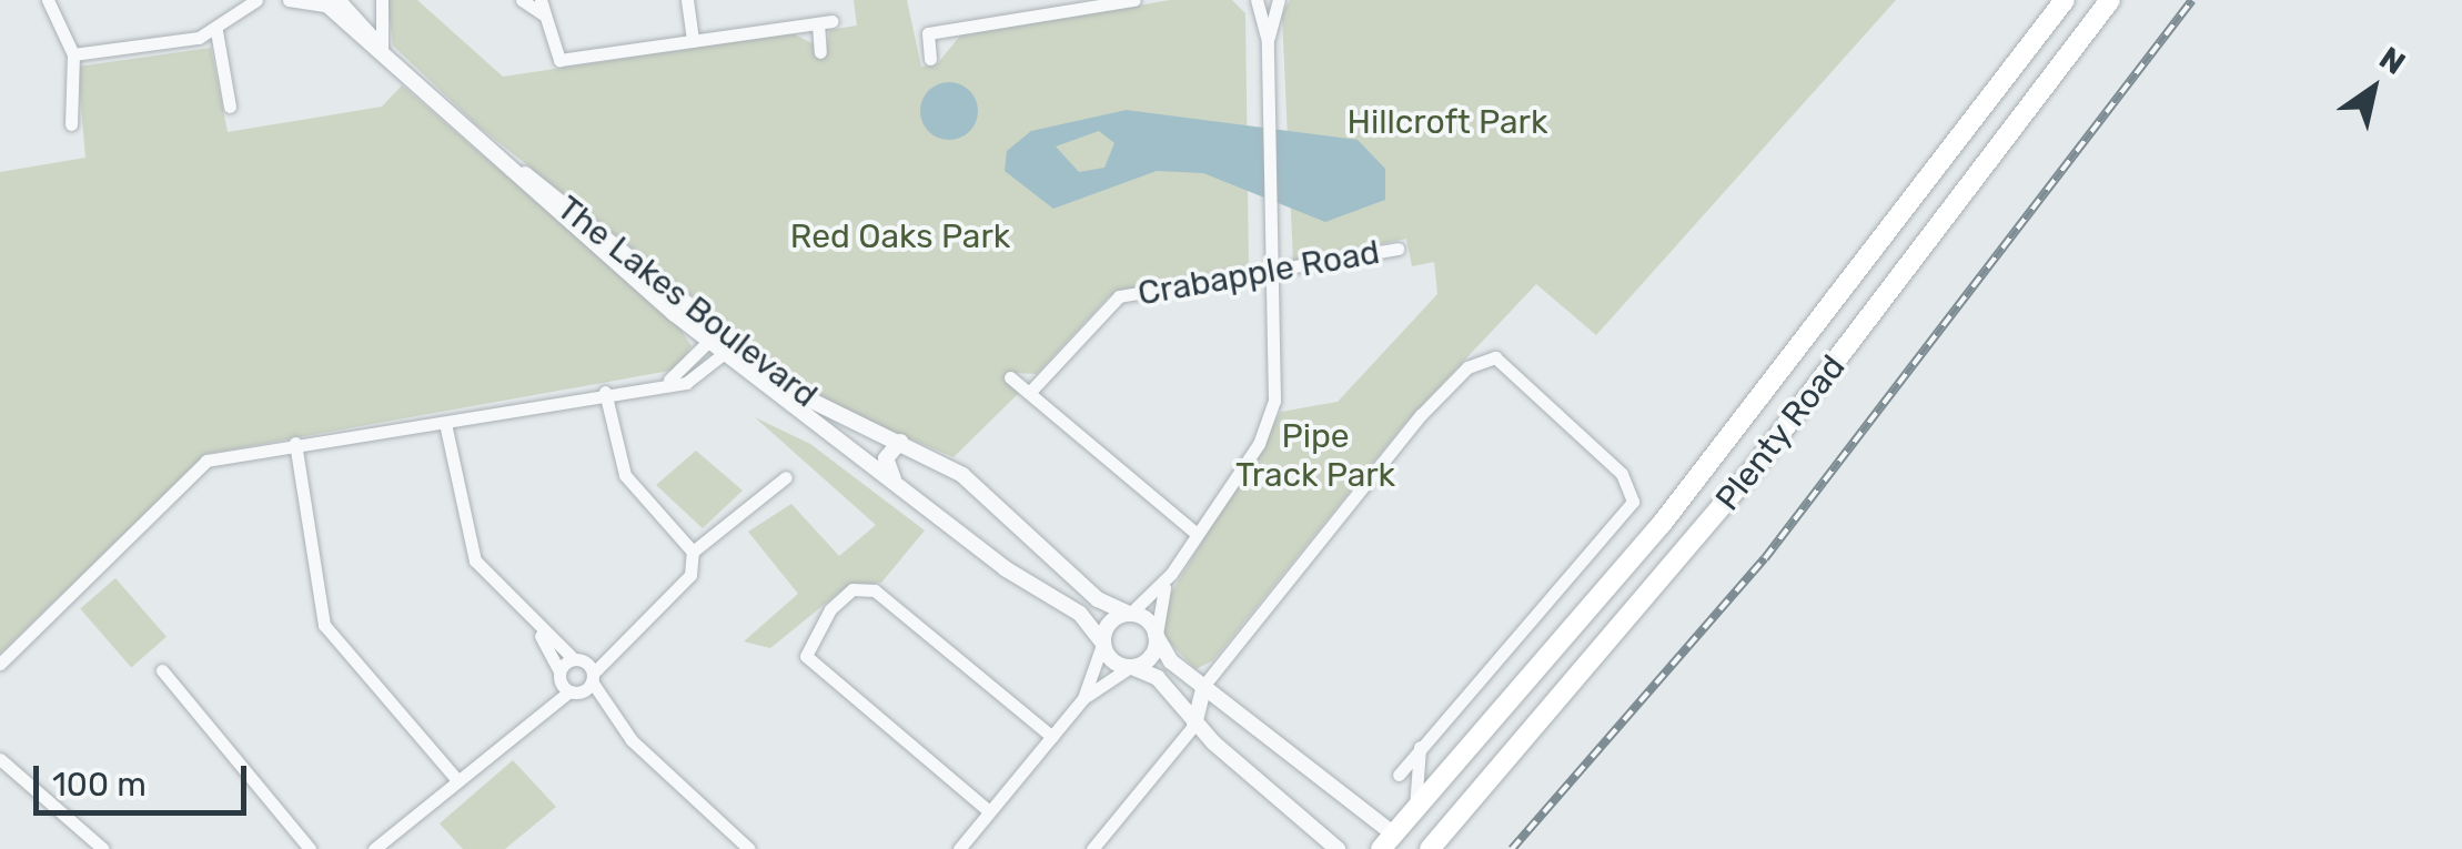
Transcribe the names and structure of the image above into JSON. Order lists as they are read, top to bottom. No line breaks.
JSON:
{"streets":{"highway":["Plenty Road"],"street":["Crabapple Road","The Lakes Boulevard"]},"parks":["Hillcroft Park","Red Oaks Park","Pipe Track Park"],"scale_bar":"100 m","north":"top right"}
